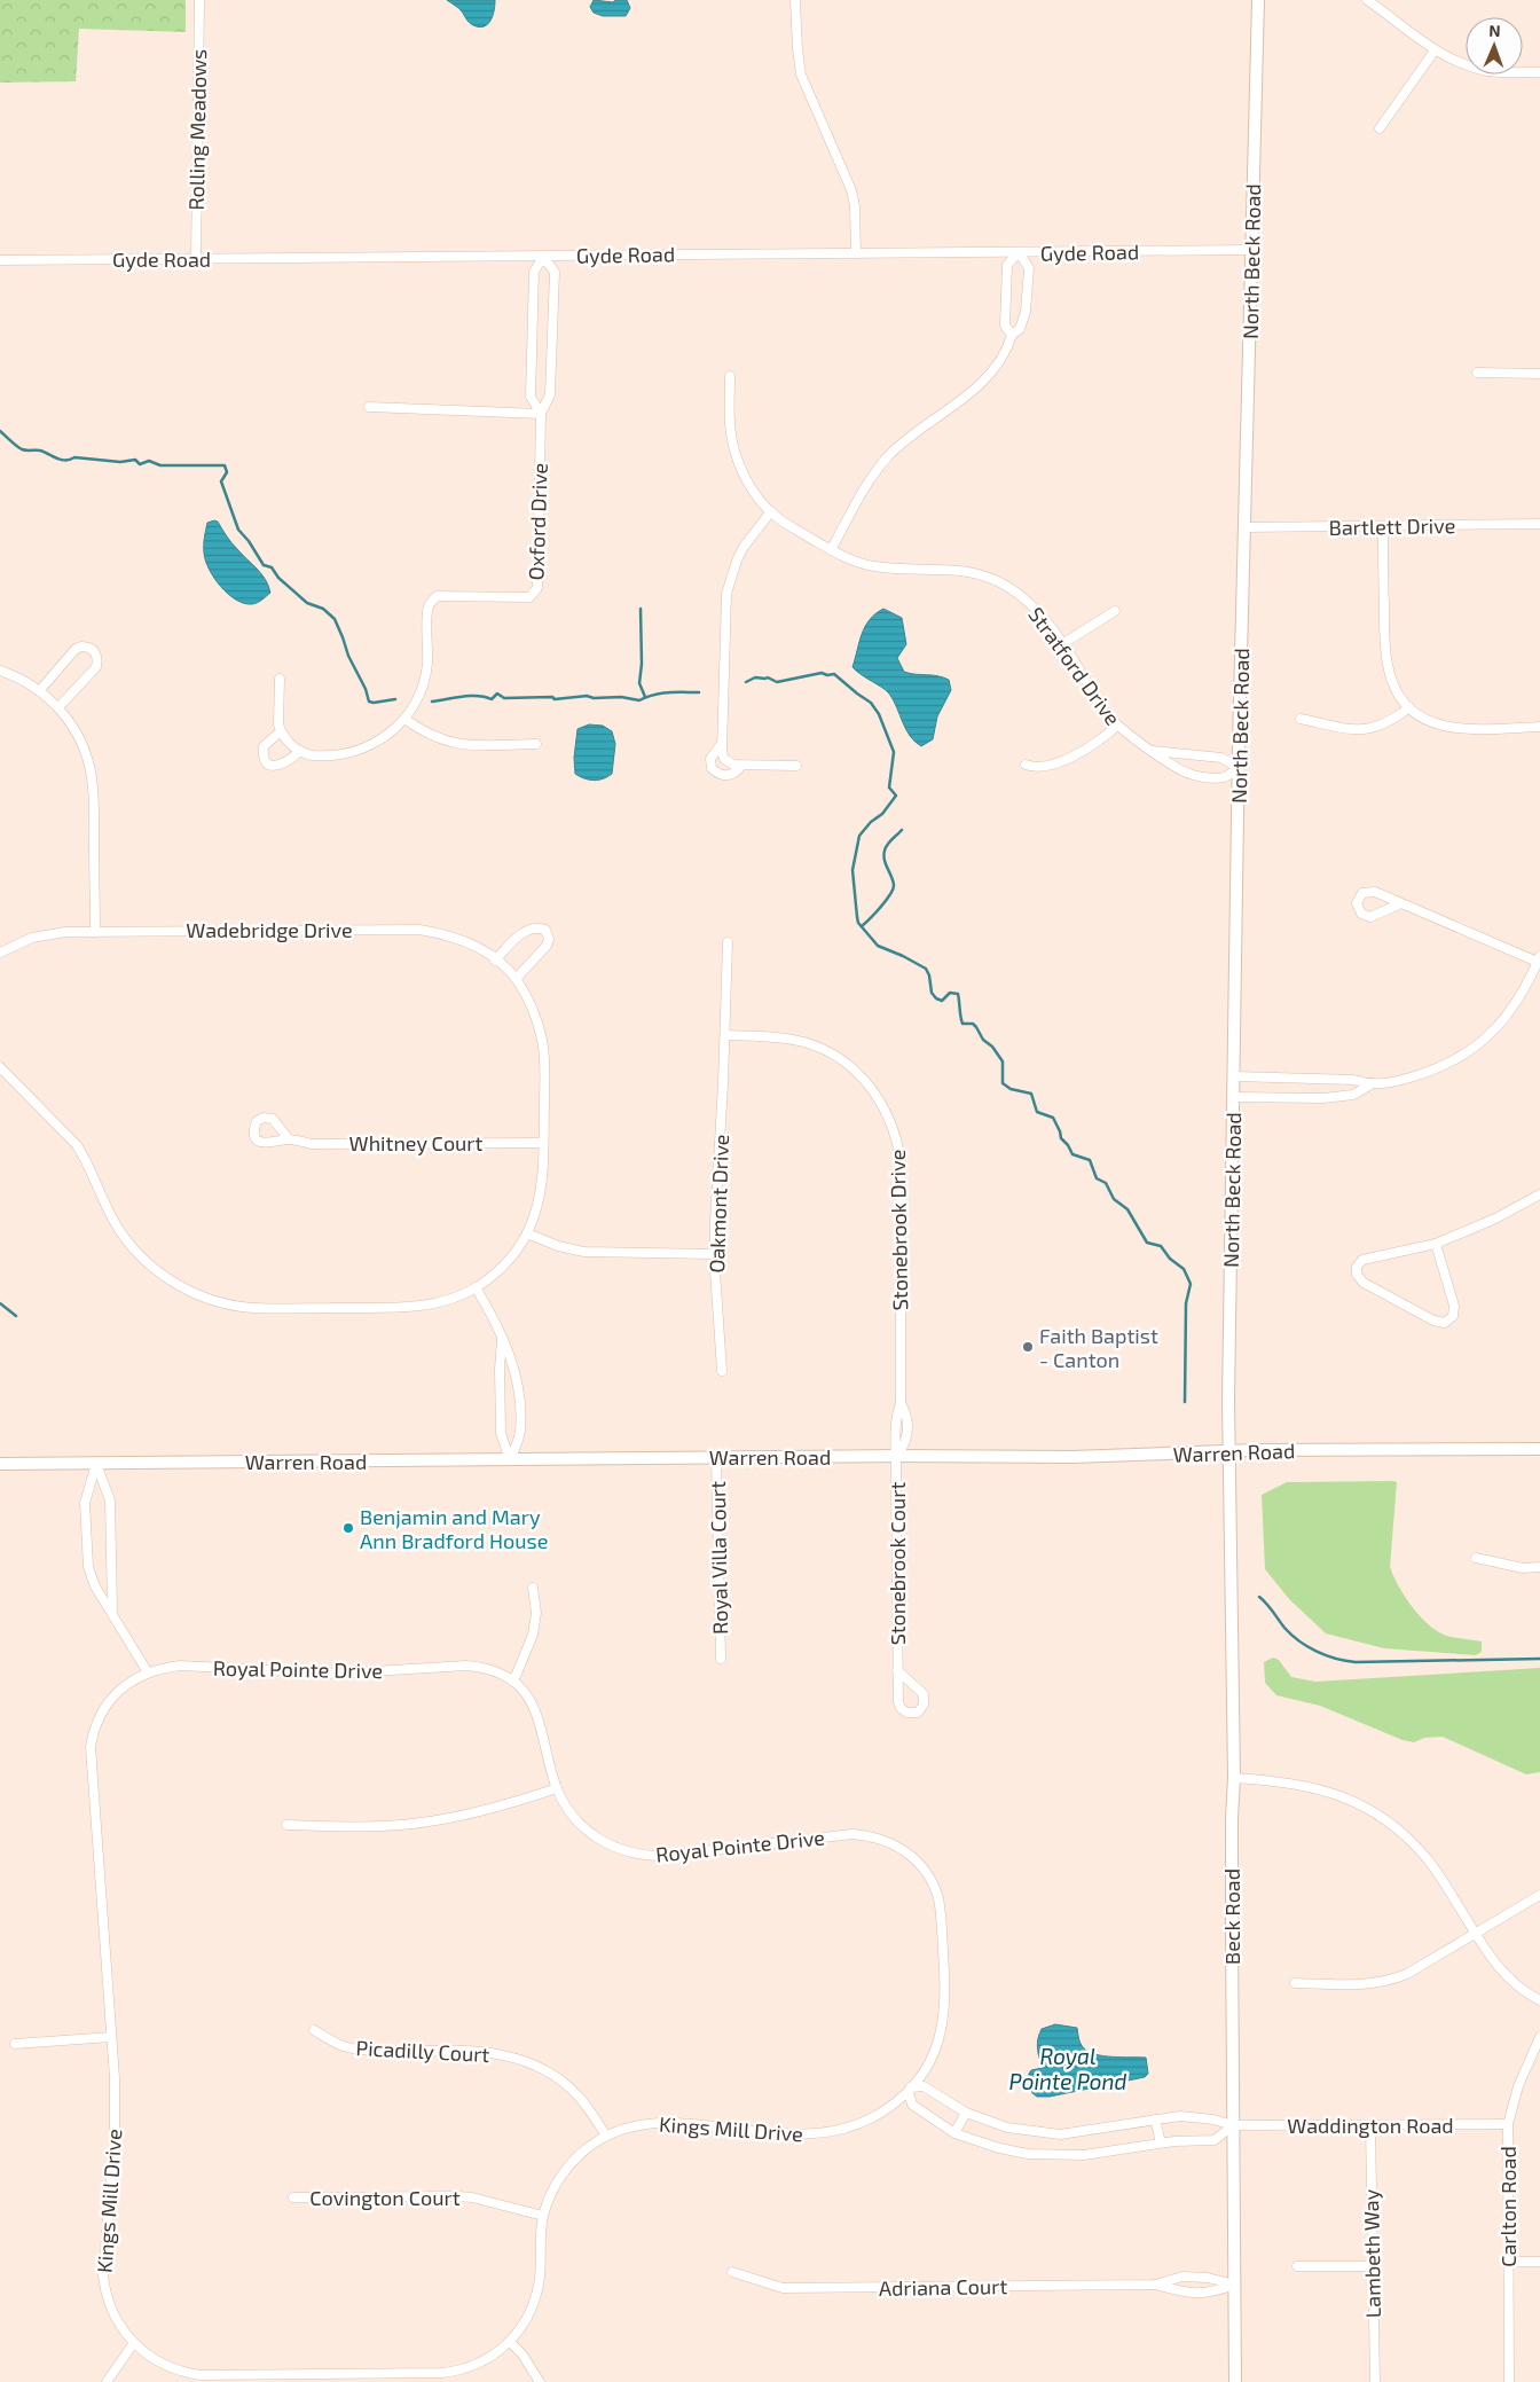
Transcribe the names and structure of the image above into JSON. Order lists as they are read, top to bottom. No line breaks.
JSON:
{"streets":{"main road":["North Beck Road","Warren Road","Beck Road"],"street":["Rolling Meadows","Gyde Road","Oxford Drive","Bartlett Drive","Stratford Drive","Wadebridge Drive","Whitney Court","Oakmont Drive","Stonebrook Drive","Royal Villa Court","Stonebrook Court","Royal Pointe Drive","Picadilly Court","Waddington Road","Kings Mill Drive","Covington Court","Carlton Road","Lambeth Way","Adriana Court"]},"crossings":[["Rolling Meadows","Gyde Road"],["Gyde Road","North Beck Road"],["Gyde Road","Oxford Drive"],["North Beck Road","Bartlett Drive"],["North Beck Road","Stratford Drive"],["North Beck Road","Warren Road"],["North Beck Road","Beck Road"],["Wadebridge Drive","Whitney Court"],["Oakmont Drive","Stonebrook Drive"],["Stonebrook Drive","Warren Road"],["Stonebrook Drive","Stonebrook Court"],["Warren Road","Royal Villa Court"],["Warren Road","Stonebrook Court"],["Warren Road","Beck Road"],["Royal Pointe Drive","Kings Mill Drive"],["Beck Road","Waddington Road"],["Beck Road","Adriana Court"],["Picadilly Court","Kings Mill Drive"],["Waddington Road","Carlton Road"],["Waddington Road","Lambeth Way"],["Kings Mill Drive","Covington Court"]],"water":["Royal Pointe Pond"],"places":["Faith Baptist - Canton","Benjamin and Mary Ann Bradford House"],"north":"top"}
